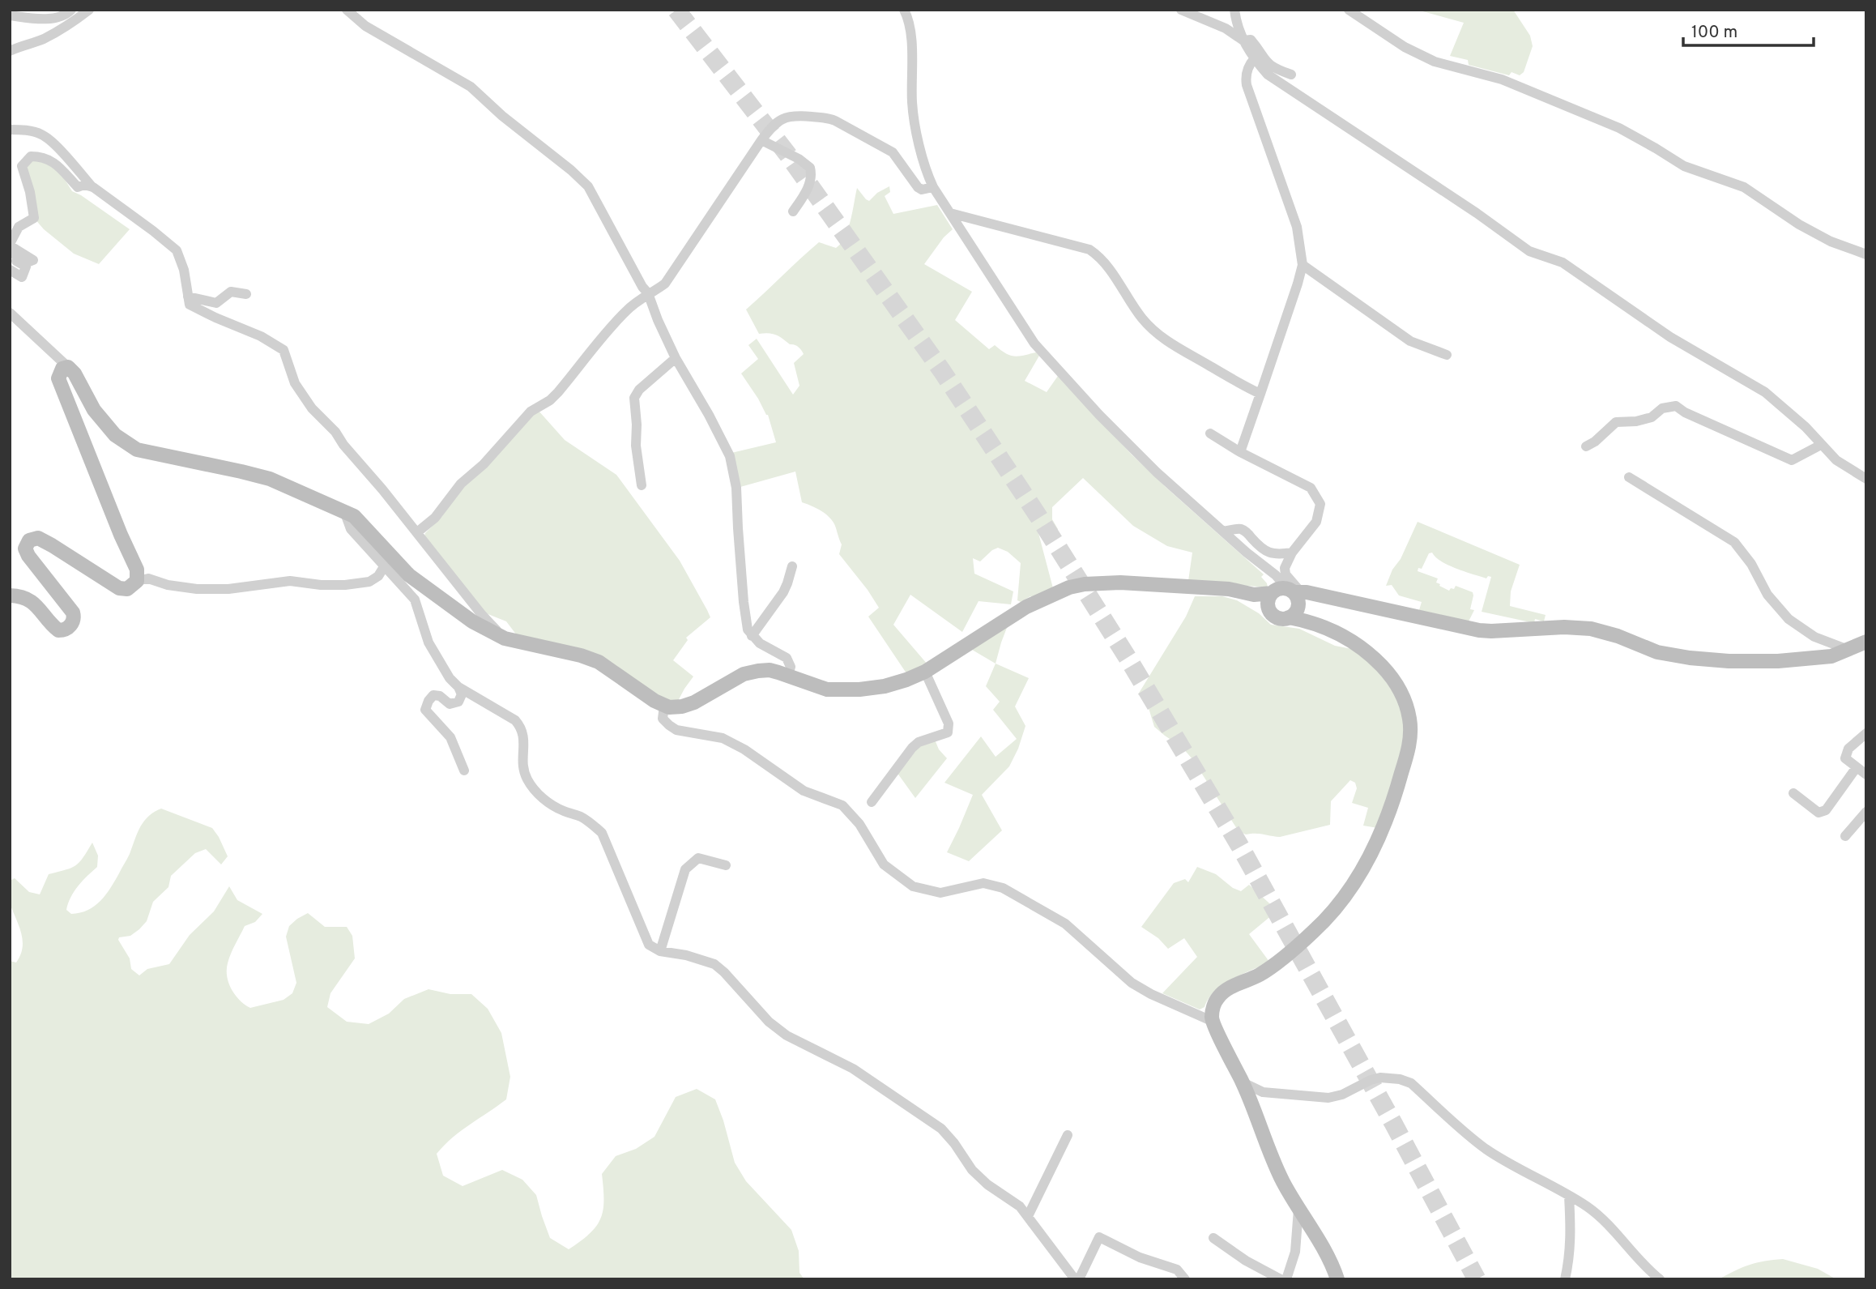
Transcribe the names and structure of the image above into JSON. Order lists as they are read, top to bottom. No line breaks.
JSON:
{"scale_bar":"100 m"}
